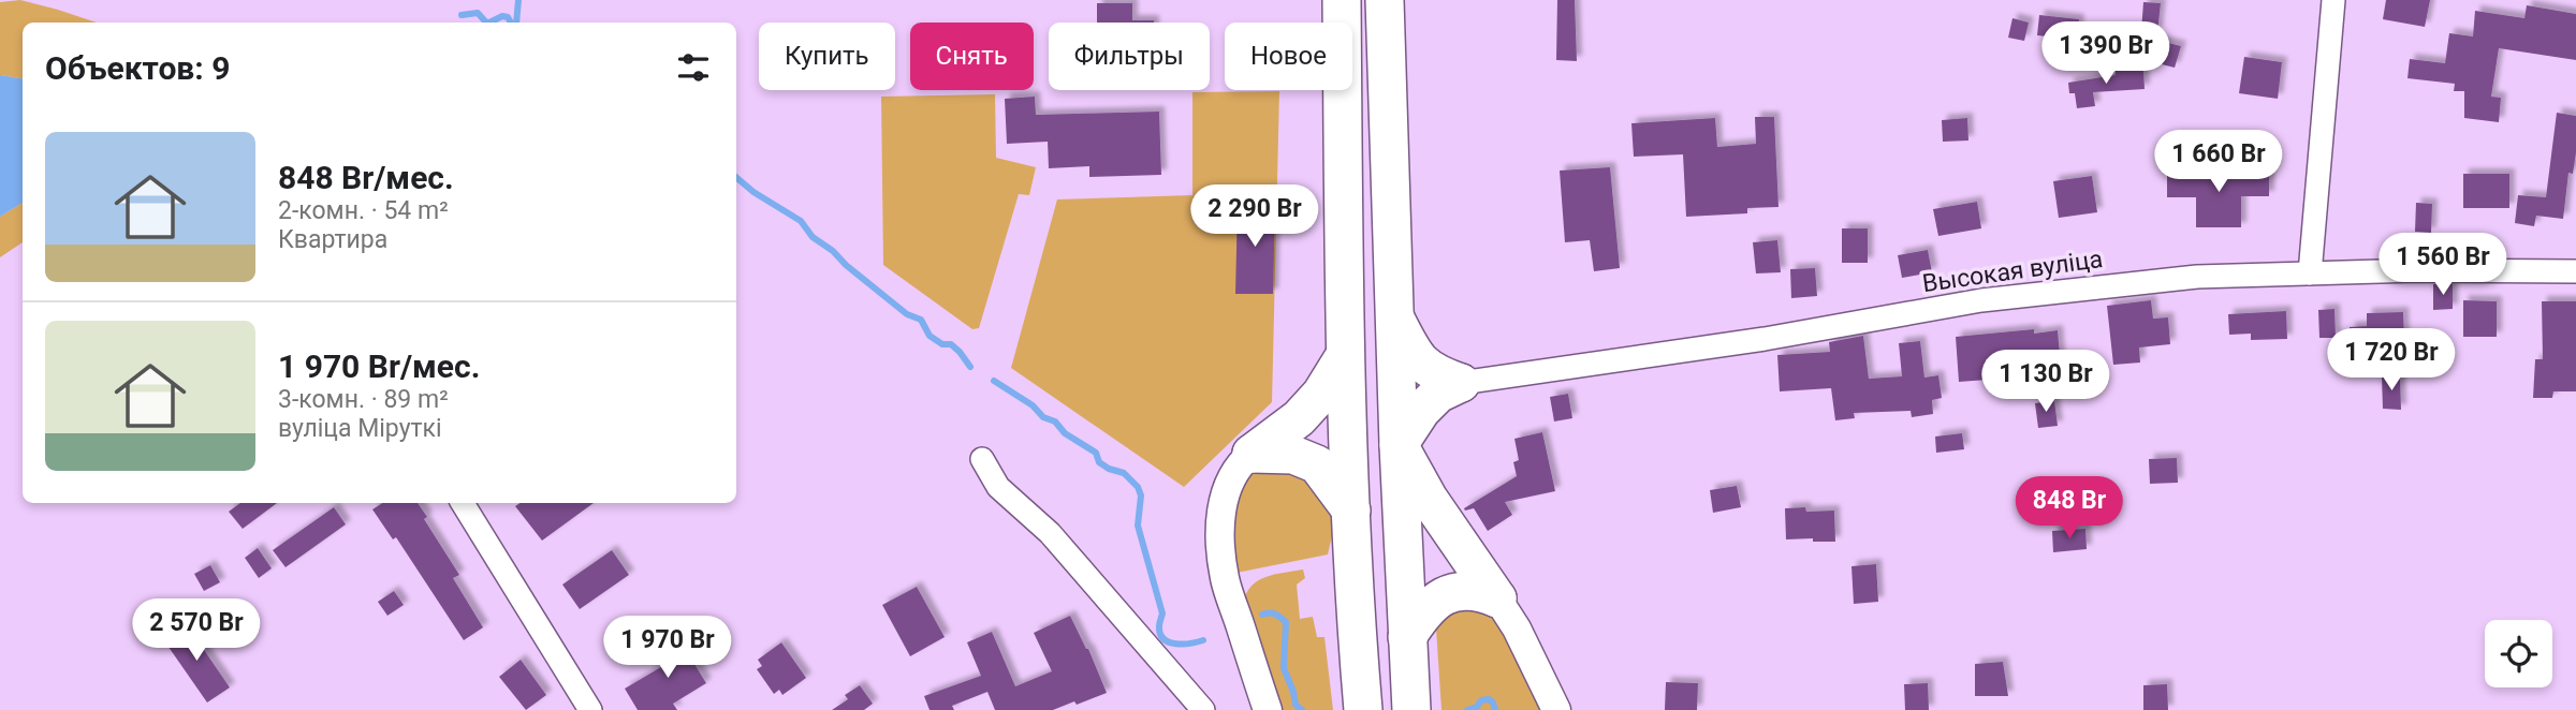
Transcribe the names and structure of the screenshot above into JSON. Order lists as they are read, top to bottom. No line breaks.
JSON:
{"streets":{"street":["Высокая вуліца"]},"page":{"price":["1 390 Br","1 660 Br","2 290 Br","1 560 Br","1 720 Br","1 130 Br","848 Br","2 570 Br","1 970 Br"],"chip":["Купить","Снять","Фильтры","Новое"],"heading":"Объектов: 9","list":[{"name":"848 Br/мес.","note":"2-комн. · 54 m² · Квартира"},{"name":"1 970 Br/мес.","note":"3-комн. · 89 m² · вуліца Міруткі"}]}}
